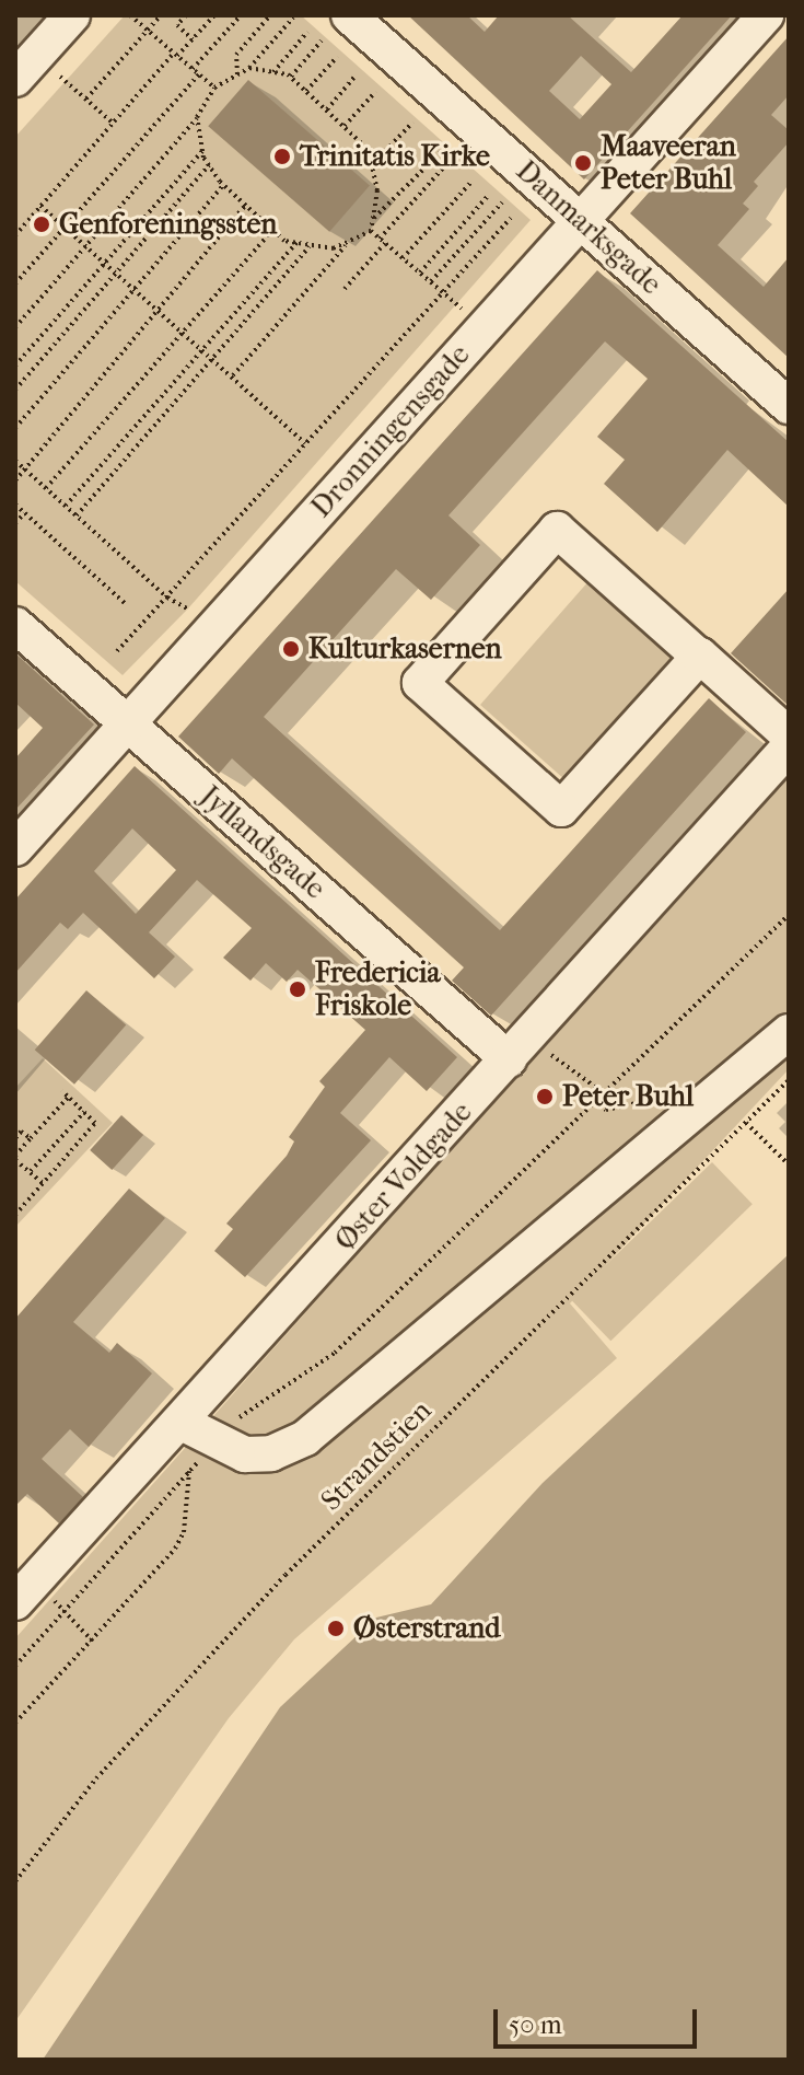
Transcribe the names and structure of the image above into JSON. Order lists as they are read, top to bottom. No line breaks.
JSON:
{"streets":{"street":["Danmarksgade","Dronningensgade","Jyllandsgade","Øster Voldgade"],"path":["Strandstien"]},"crossings":[["Danmarksgade","Dronningensgade"],["Dronningensgade","Jyllandsgade"],["Jyllandsgade","Øster Voldgade"]],"places":["Trinitatis Kirke","Maaveeran Peter Buhl","Genforeningssten","Kulturkasernen","Fredericia Friskole","Peter Buhl","Østerstrand"],"scale_bar":"50 m"}
